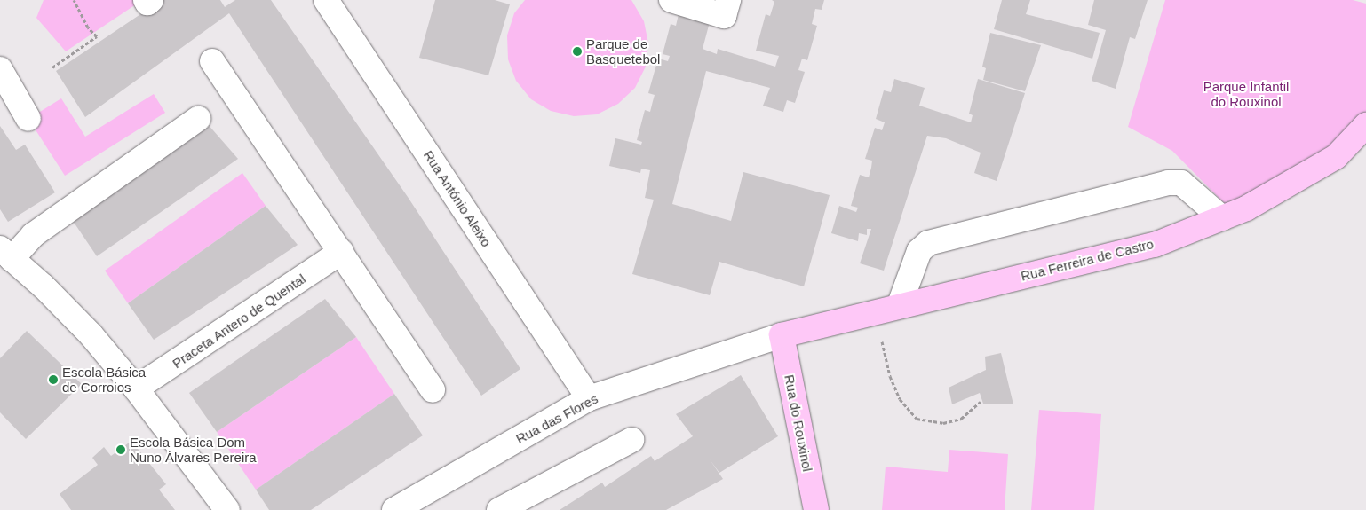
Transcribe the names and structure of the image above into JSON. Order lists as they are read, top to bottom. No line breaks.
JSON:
{"streets":{"main road":["Rua Ferreira de Castro","Rua do Rouxinol"],"street":["Rua António Aleixo","Praceta Antero de Quental","Rua das Flores"]},"crossings":[["Rua António Aleixo","Rua das Flores"],["Rua Ferreira de Castro","Rua das Flores"],["Rua Ferreira de Castro","Rua do Rouxinol"],["Rua das Flores","Rua do Rouxinol"]],"parks":["Parque Infantil do Rouxinol"],"places":["Parque de Basquetebol","Escola Básica de Corroios","Escola Básica Dom Nuno Álvares Pereira"]}
